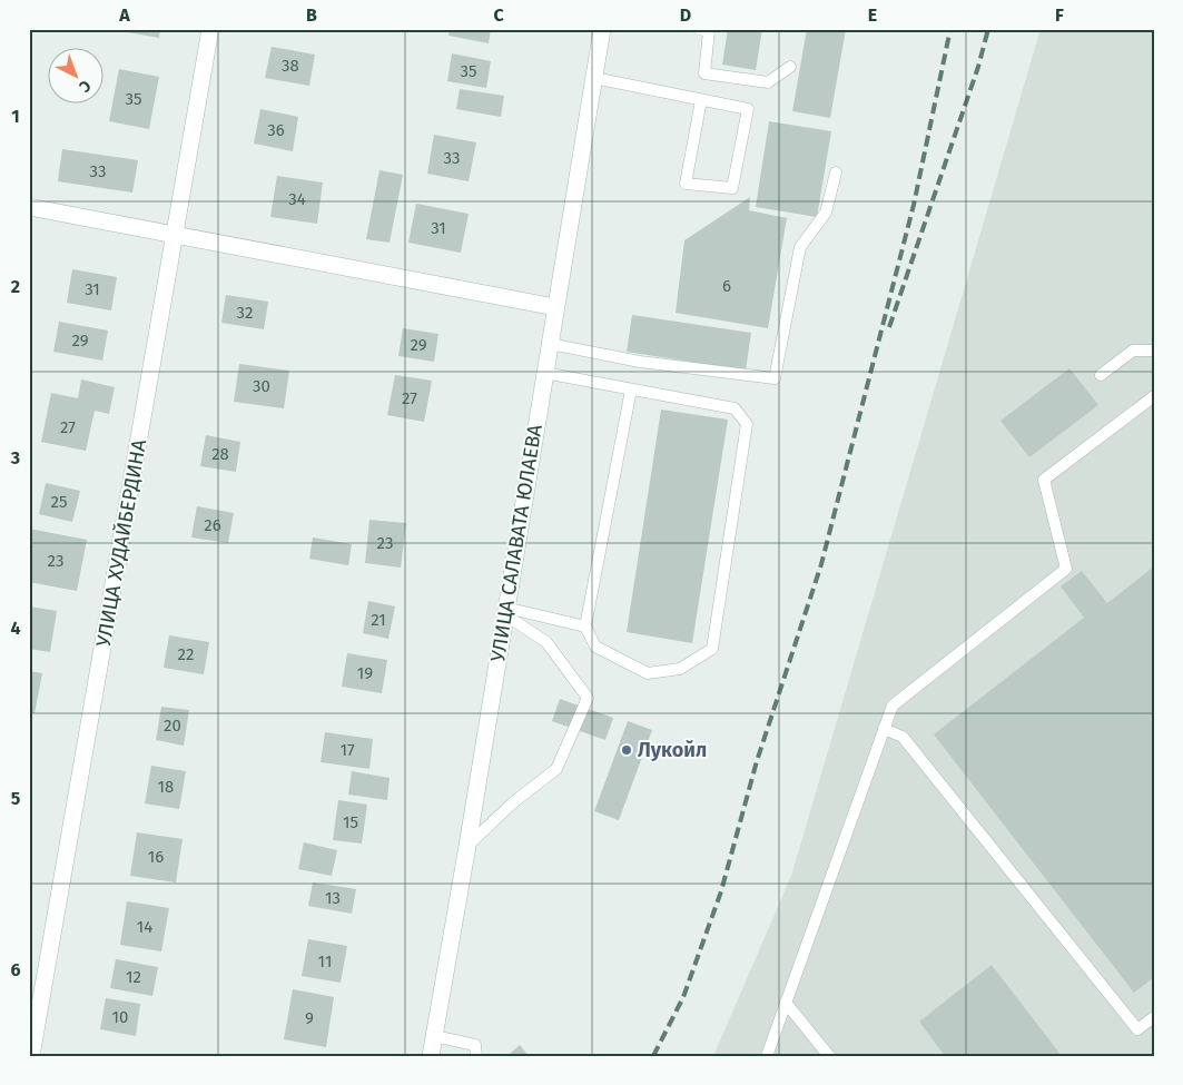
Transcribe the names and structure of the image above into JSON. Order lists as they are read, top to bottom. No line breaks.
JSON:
{"streets":{"street":["УЛИЦА ХУДАЙБЕРДИНА","УЛИЦА САЛАВАТА ЮЛАЕВА"]},"places":["Лукойл"],"house_numbers":["38","35","35","36","33","33","34","31","6","31","32","29","29","30","27","27","28","25","26","23","23","21","22","19","20","17","18","15","16","13","14","11","12","10","9"],"north":"bottom right","grid":{"columns":["A","B","C","D","E","F"],"rows":["1","2","3","4","5","6"]}}
